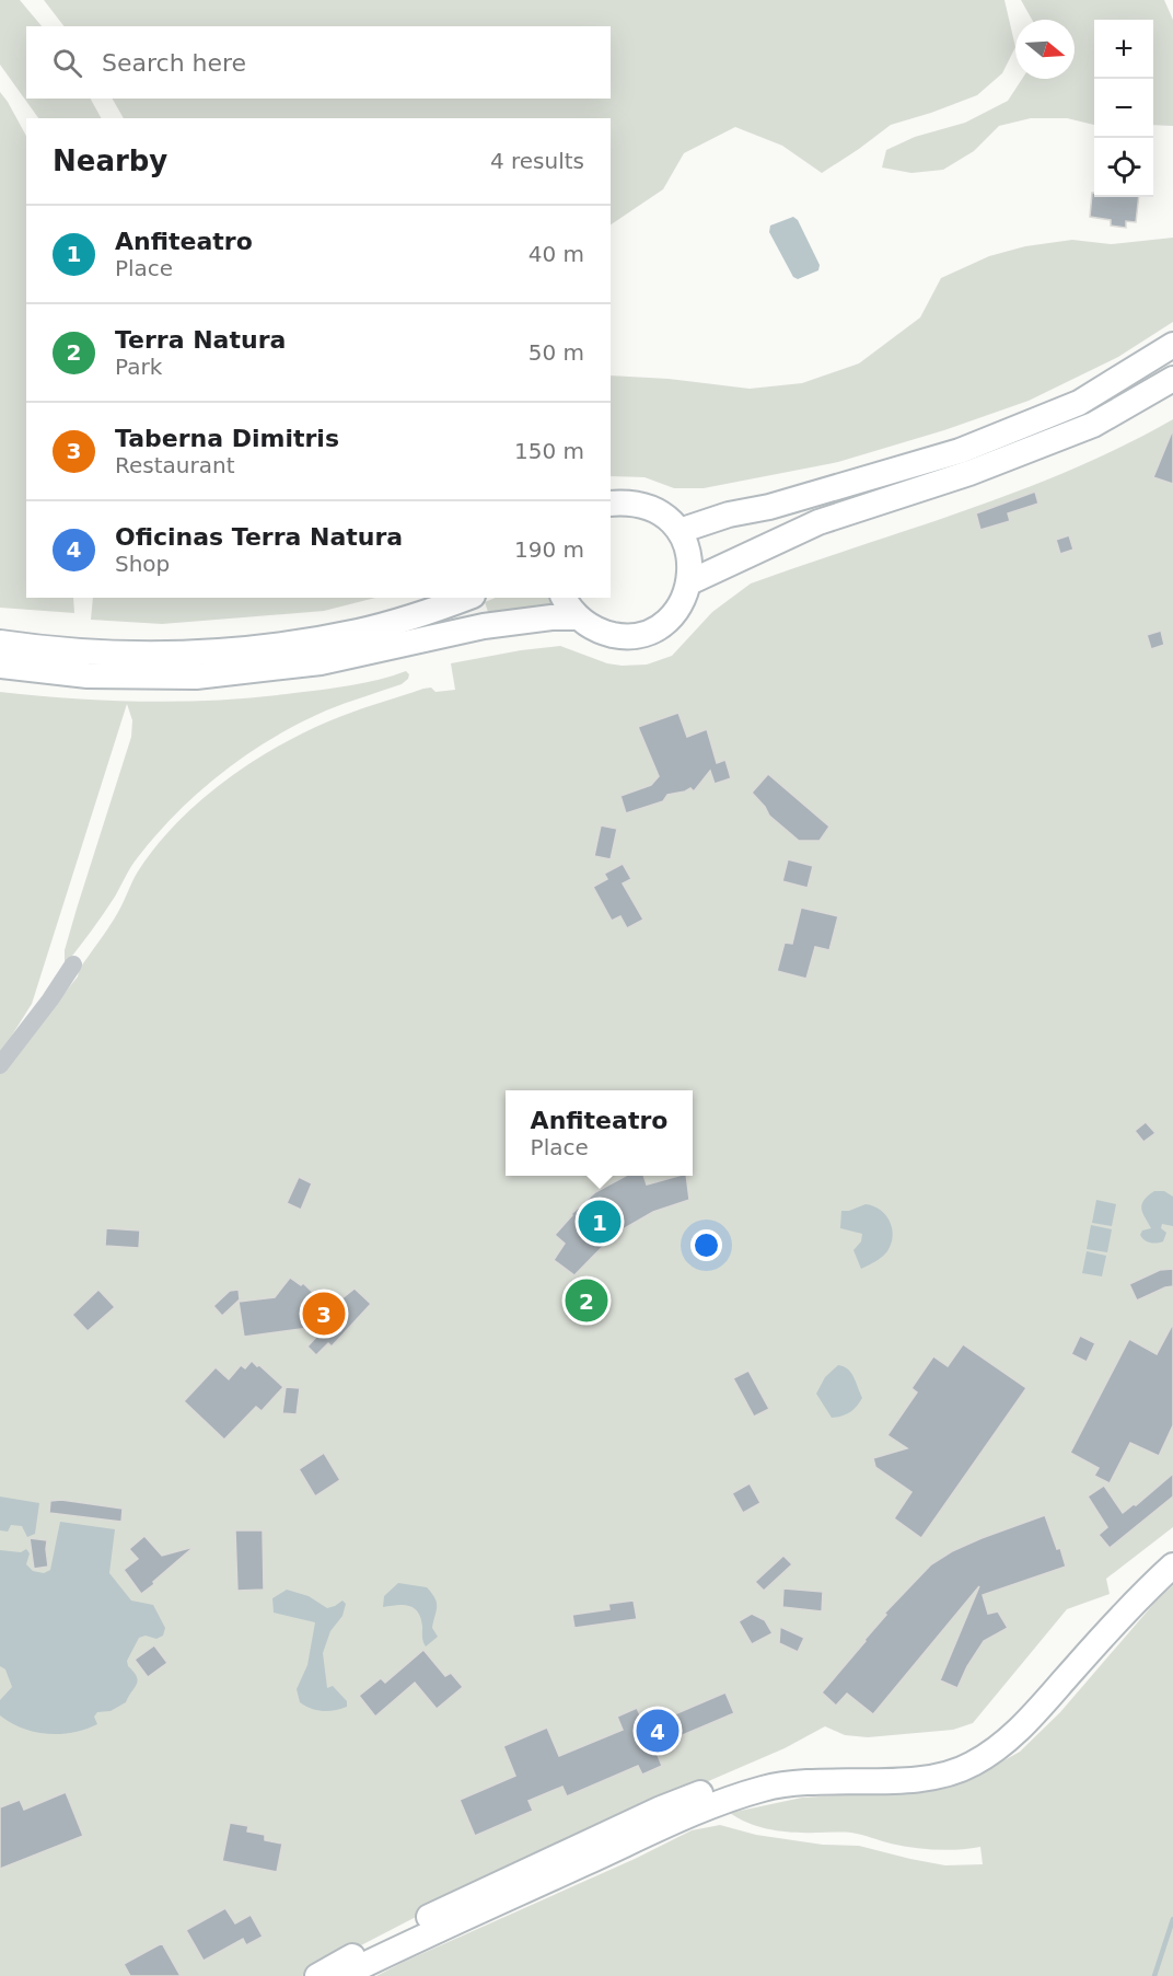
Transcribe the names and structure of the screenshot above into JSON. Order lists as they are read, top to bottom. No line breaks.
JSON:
{"north":"right","page":{"map_buttons":["+","−"],"search":"Search here","heading":["Nearby","4 results"],"list":[{"mark":"1","name":"Anfiteatro","note":"Place","value":"40 m"},{"mark":"2","name":"Terra Natura","note":"Park","value":"50 m"},{"mark":"3","name":"Taberna Dimitris","note":"Restaurant","value":"150 m"},{"mark":"4","name":"Oficinas Terra Natura","note":"Shop","value":"190 m"}],"popup":["Anfiteatro","Place"],"pins":["1","2","3","4"]}}
